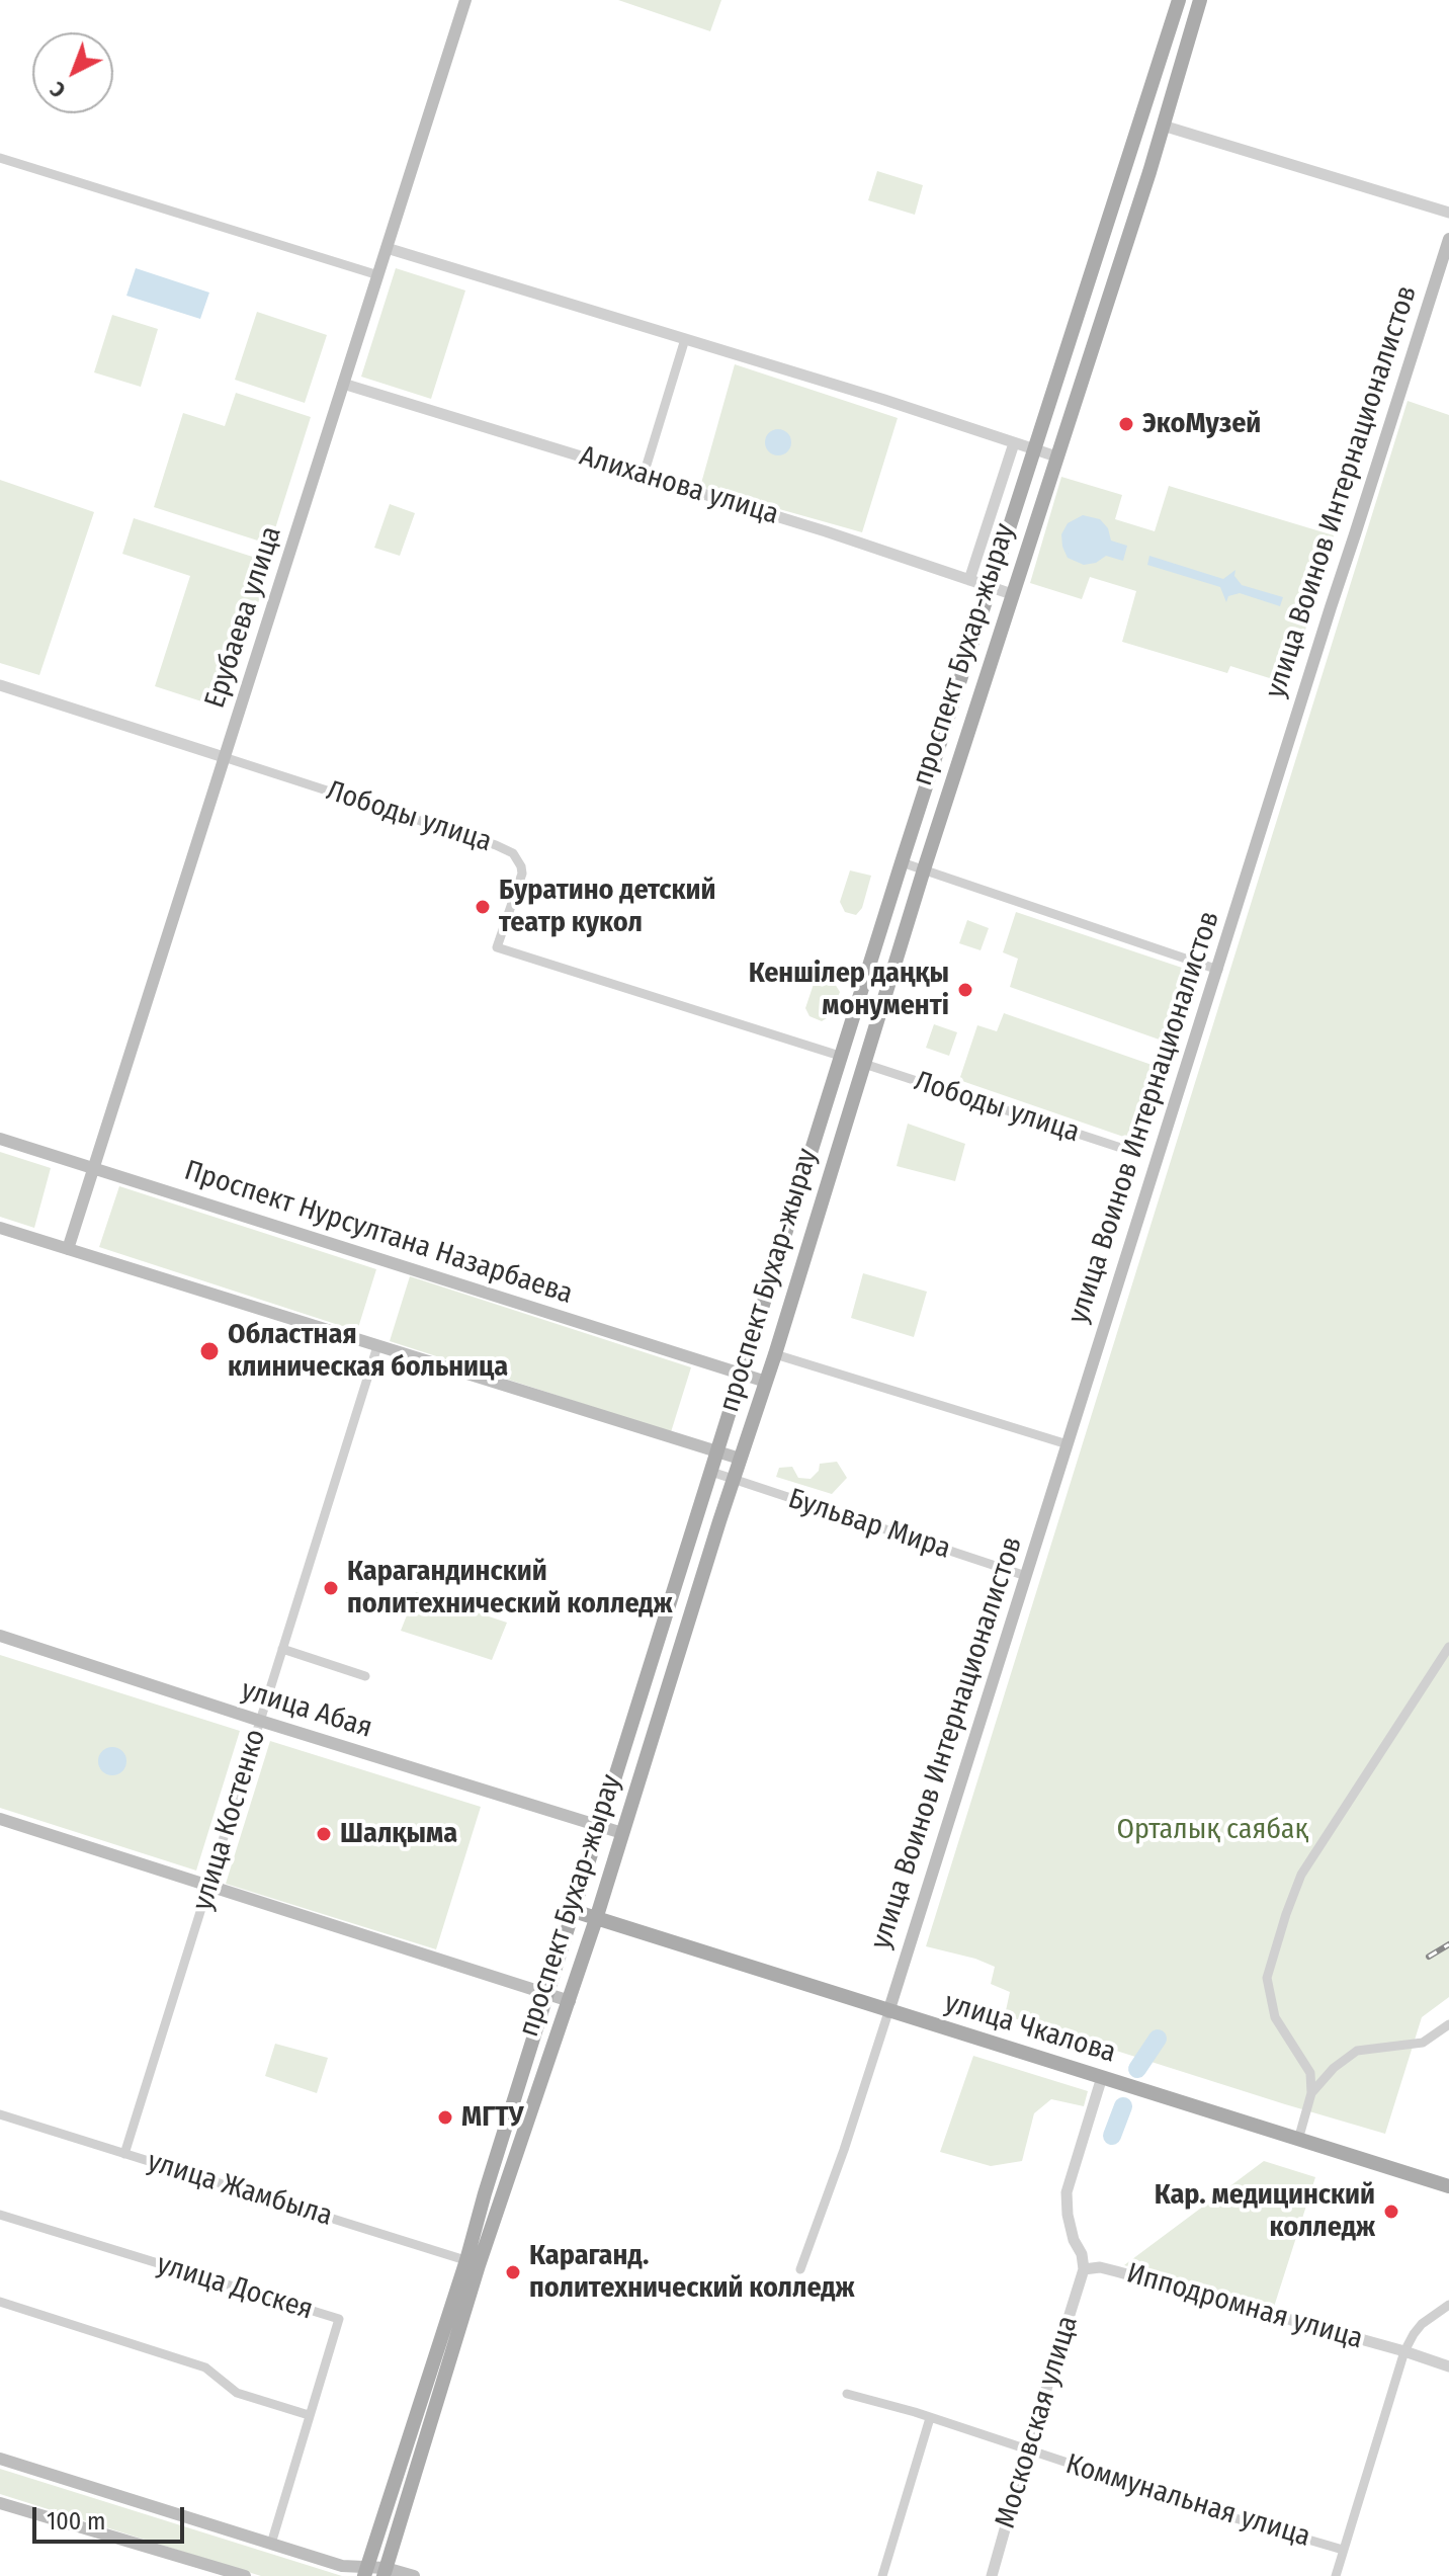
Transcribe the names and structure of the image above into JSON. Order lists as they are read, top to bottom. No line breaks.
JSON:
{"streets":{"main road":["улица Воинов Интернационалистов","Ерубаева улица","проспект Бухар-жырау","Проспект Нурсултана Назарбаева","улица Абая","улица Чкалова"],"street":["Алиханова улица","Лободы улица","Бульвар Мира","улица Костенко","улица Жамбыла","улица Доскея","Ипподромная улица","Московская улица","Коммунальная улица"]},"crossings":[["Алиханова улица","Ерубаева улица"],["Алиханова улица","проспект Бухар-жырау"],["улица Воинов Интернационалистов","Бульвар Мира"],["улица Воинов Интернационалистов","улица Чкалова"],["Ерубаева улица","Лободы улица"],["Ерубаева улица","Проспект Нурсултана Назарбаева"],["проспект Бухар-жырау","Лободы улица"],["проспект Бухар-жырау","Проспект Нурсултана Назарбаева"],["проспект Бухар-жырау","Бульвар Мира"],["проспект Бухар-жырау","улица Абая"],["проспект Бухар-жырау","улица Чкалова"],["проспект Бухар-жырау","улица Жамбыла"],["улица Абая","улица Костенко"],["улица Костенко","улица Жамбыла"],["Ипподромная улица","Московская улица"],["Московская улица","Коммунальная улица"]],"parks":["Орталық саябақ"],"places":["ЭкоМузей","Буратино детский театр кукол","Кеншілер даңқы монументі","Областная клиническая больница","Карагандинский политехнический колледж","Шалқыма","МГТУ","Кар. медицинский колледж","Караганд. политехнический колледж"],"scale_bar":"100 m","north":"bottom left"}
